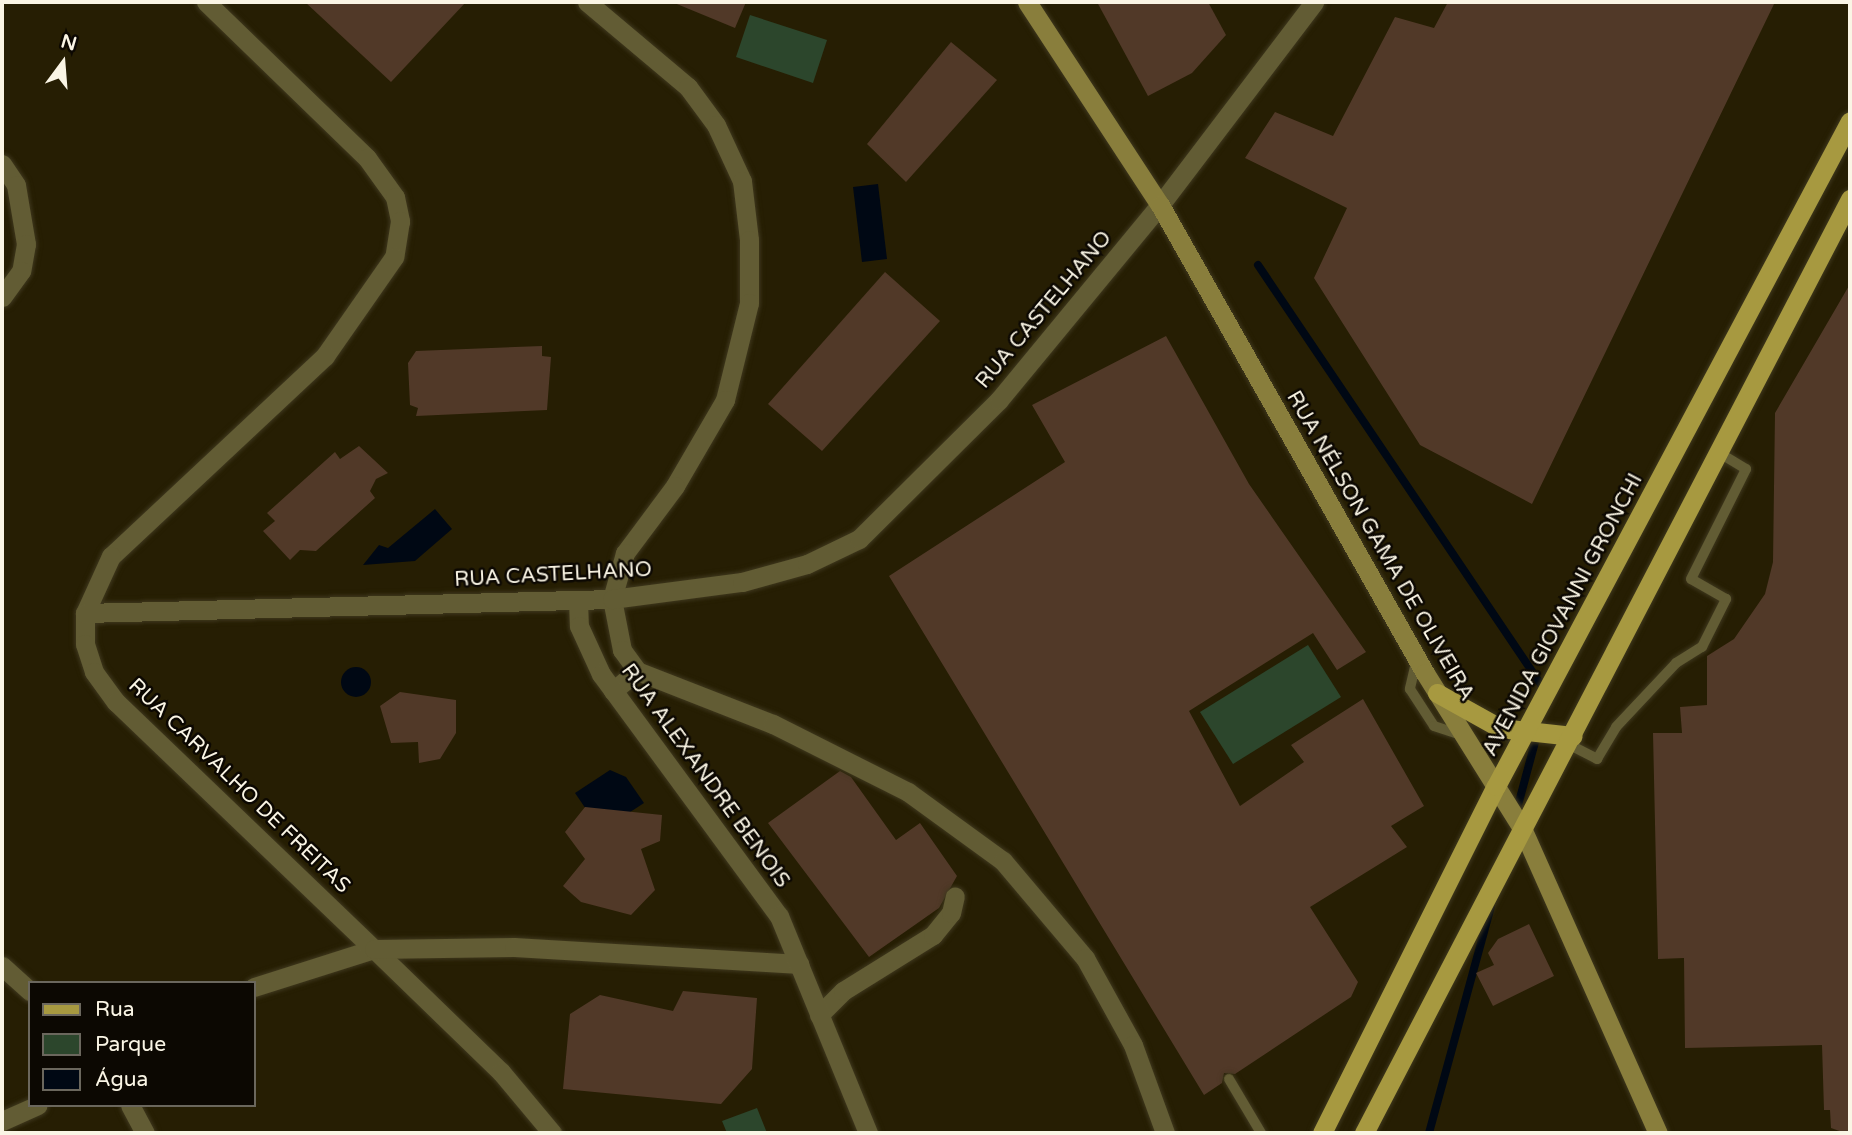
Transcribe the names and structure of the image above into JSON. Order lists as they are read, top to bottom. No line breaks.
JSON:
{"streets":{"main road":["RUA NÉLSON GAMA DE OLIVEIRA","AVENIDA GIOVANNI GRONCHI"],"street":["RUA CASTELHANO","RUA ALEXANDRE BENOIS","RUA CARVALHO DE FREITAS"]},"crossings":[["RUA CASTELHANO","RUA NÉLSON GAMA DE OLIVEIRA"],["RUA CASTELHANO","RUA ALEXANDRE BENOIS"],["RUA CASTELHANO","RUA CARVALHO DE FREITAS"],["RUA NÉLSON GAMA DE OLIVEIRA","AVENIDA GIOVANNI GRONCHI"]],"legend":["Rua","Parque","Água"],"north":"top"}
